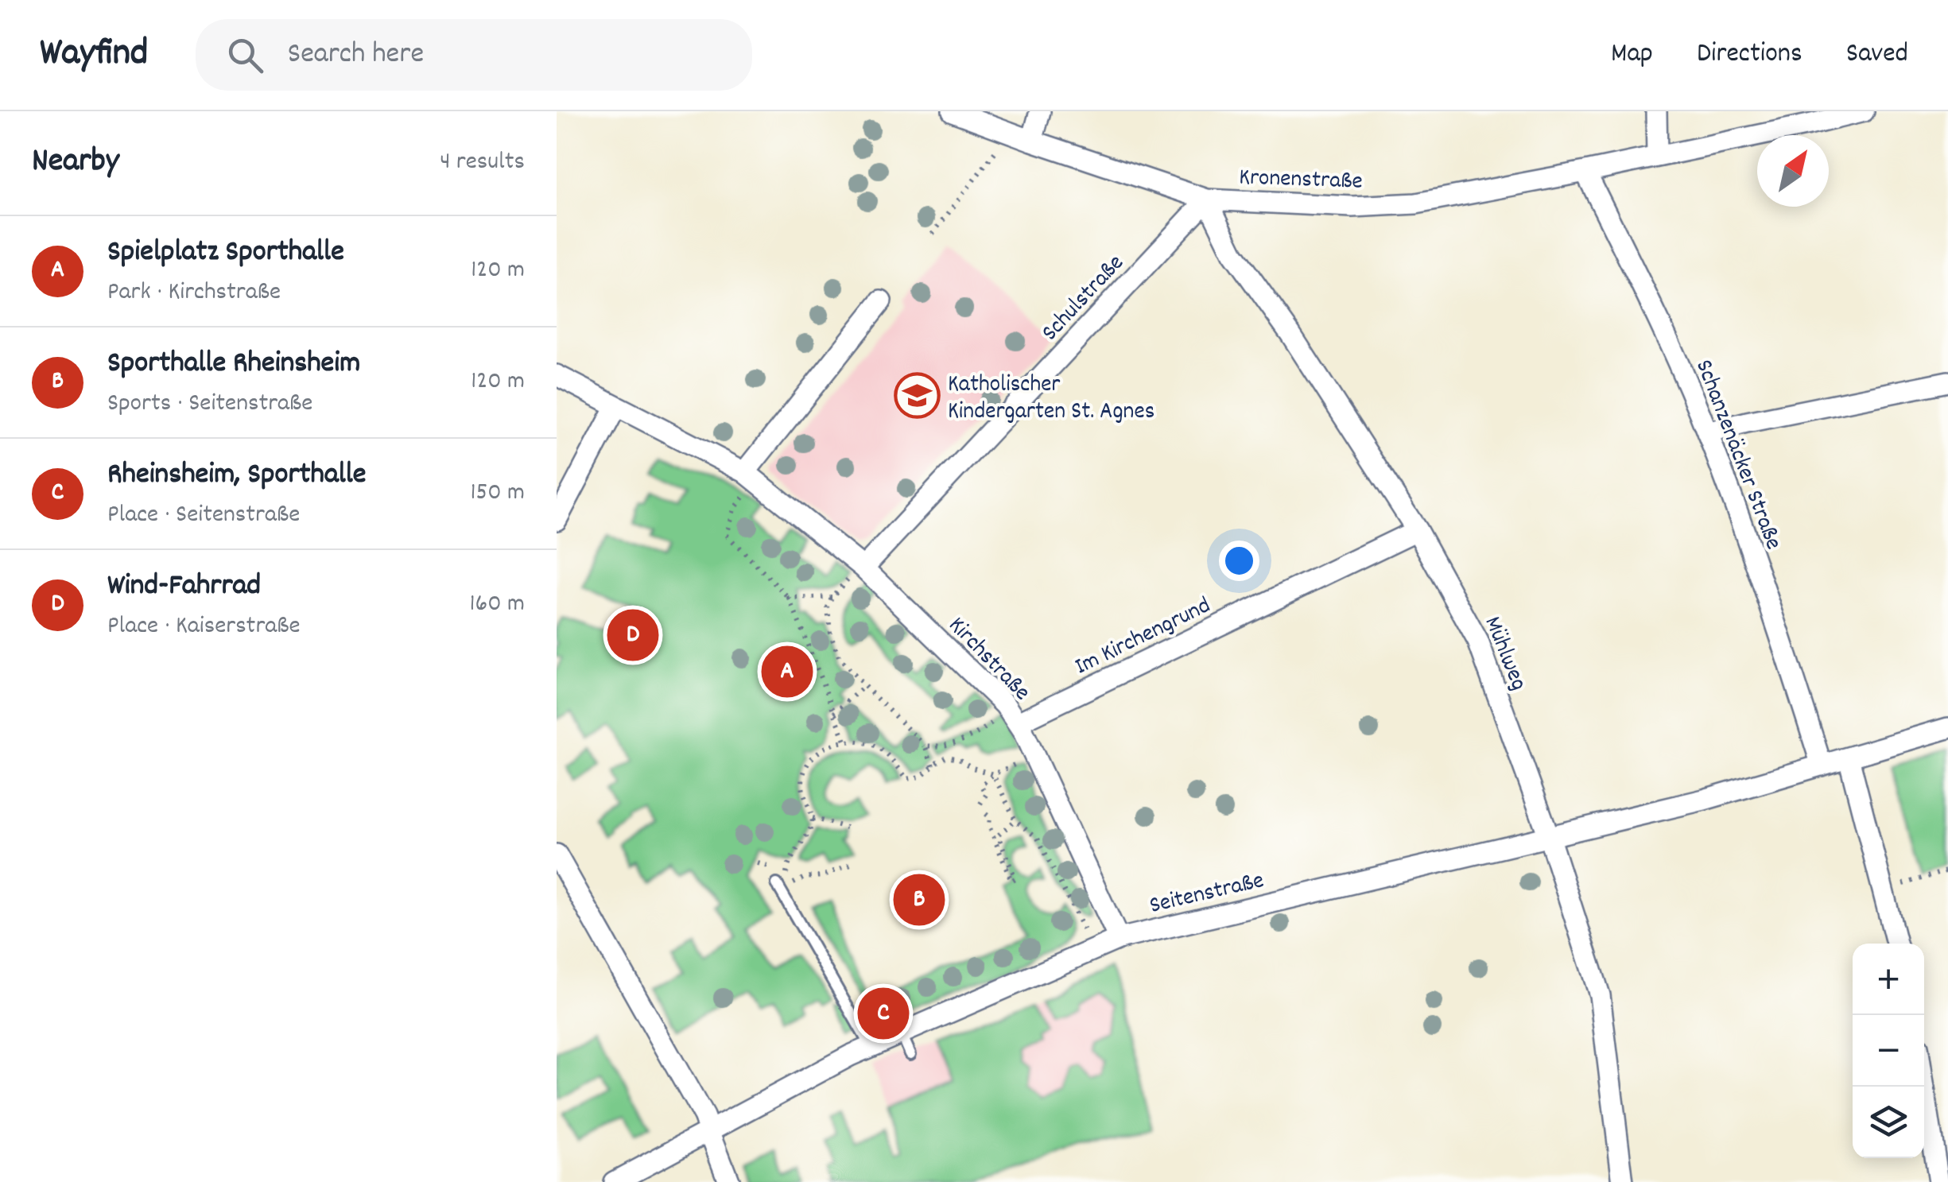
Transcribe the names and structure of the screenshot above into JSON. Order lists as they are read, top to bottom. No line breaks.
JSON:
{"streets":{"street":["Kronenstraße","Schulstraße","Schanzenäcker Straße","Im Kirchengrund","Mühlweg","Kirchstraße","Seitenstraße"]},"crossings":[["Kronenstraße","Schulstraße"],["Kronenstraße","Schanzenäcker Straße"],["Kronenstraße","Mühlweg"],["Schulstraße","Mühlweg"],["Schulstraße","Kirchstraße"],["Schanzenäcker Straße","Seitenstraße"],["Im Kirchengrund","Mühlweg"],["Im Kirchengrund","Kirchstraße"],["Mühlweg","Seitenstraße"],["Kirchstraße","Seitenstraße"]],"places":{"school or university":["Katholischer Kindergarten St. Agnes"]},"north":"top right","page":{"header":"Wayfind","search":"Search here","nav":["Map","Directions","Saved"],"heading":["Nearby","4 results"],"list":[{"mark":"A","name":"Spielplatz Sporthalle","note":"Park · Kirchstraße","value":"120 m"},{"mark":"B","name":"Sporthalle Rheinsheim","note":"Sports · Seitenstraße","value":"120 m"},{"mark":"C","name":"Rheinsheim, Sporthalle","note":"Place · Seitenstraße","value":"150 m"},{"mark":"D","name":"Wind-Fahrrad","note":"Place · Kaiserstraße","value":"160 m"}],"pins":["D","A","B","C"],"map_buttons":["+","−"]}}
